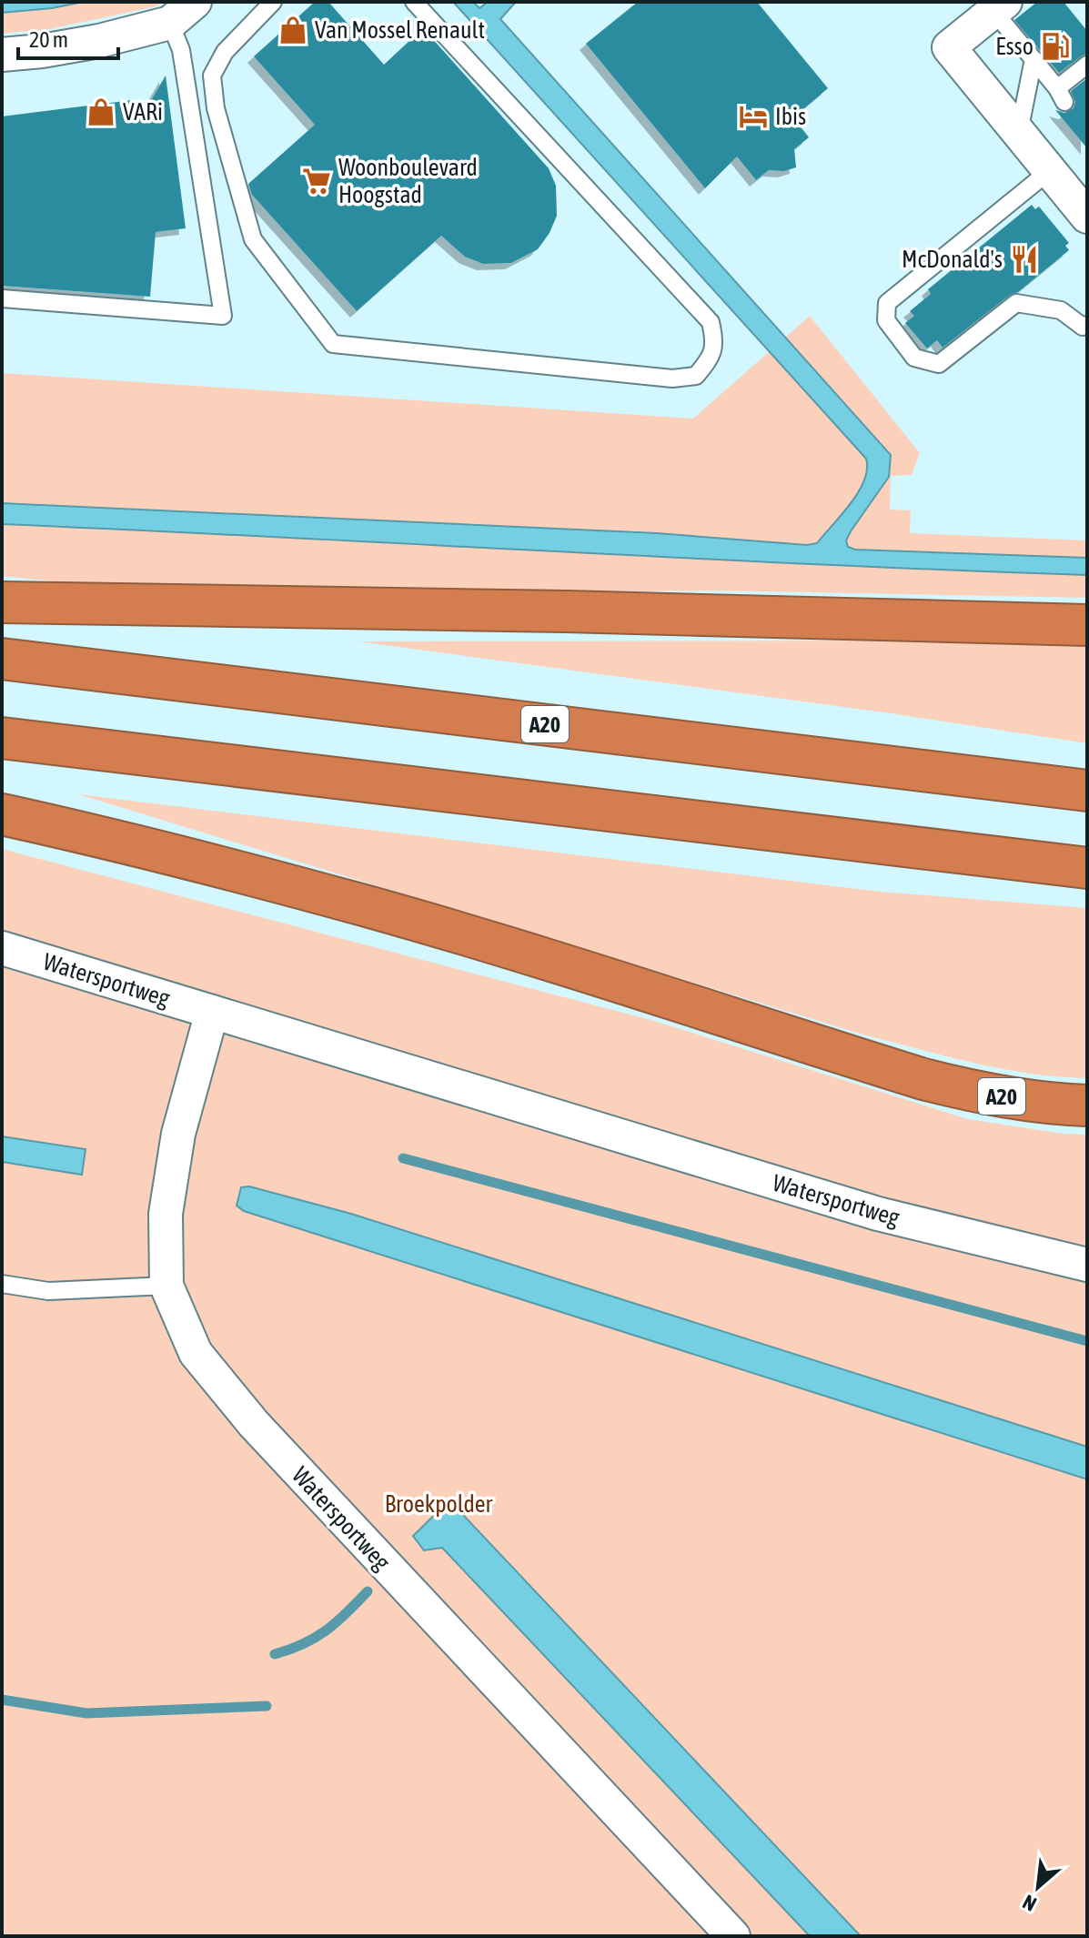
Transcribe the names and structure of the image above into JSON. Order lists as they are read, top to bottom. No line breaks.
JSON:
{"streets":{"highway":["A20"],"street":["Watersportweg"]},"parks":["Broekpolder"],"places":{"shop":["Van Mossel Renault","VARi"],"fuel station":["Esso"],"hotel":["Ibis"],"supermarket":["Woonboulevard Hoogstad"],"restaurant":["McDonald's"]},"scale_bar":"20 m","north":"bottom left"}
